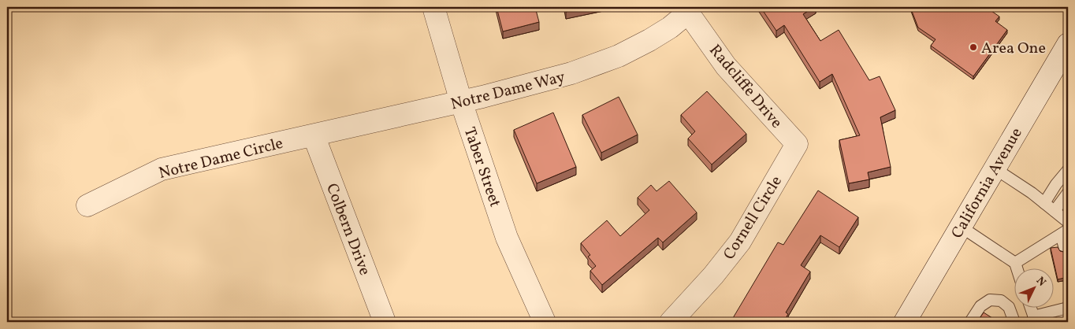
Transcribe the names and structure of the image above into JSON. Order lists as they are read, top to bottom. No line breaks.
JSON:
{"streets":{"street":["Radcliffe Drive","Notre Dame Way","Notre Dame Circle","Taber Street","California Avenue","Cornell Circle","Colbern Drive"]},"crossings":[["Radcliffe Drive","Notre Dame Way"],["Radcliffe Drive","Cornell Circle"],["Notre Dame Way","Notre Dame Circle"],["Notre Dame Way","Taber Street"],["Notre Dame Way","Colbern Drive"],["Notre Dame Circle","Colbern Drive"]],"places":["Area One"],"north":"top right"}
